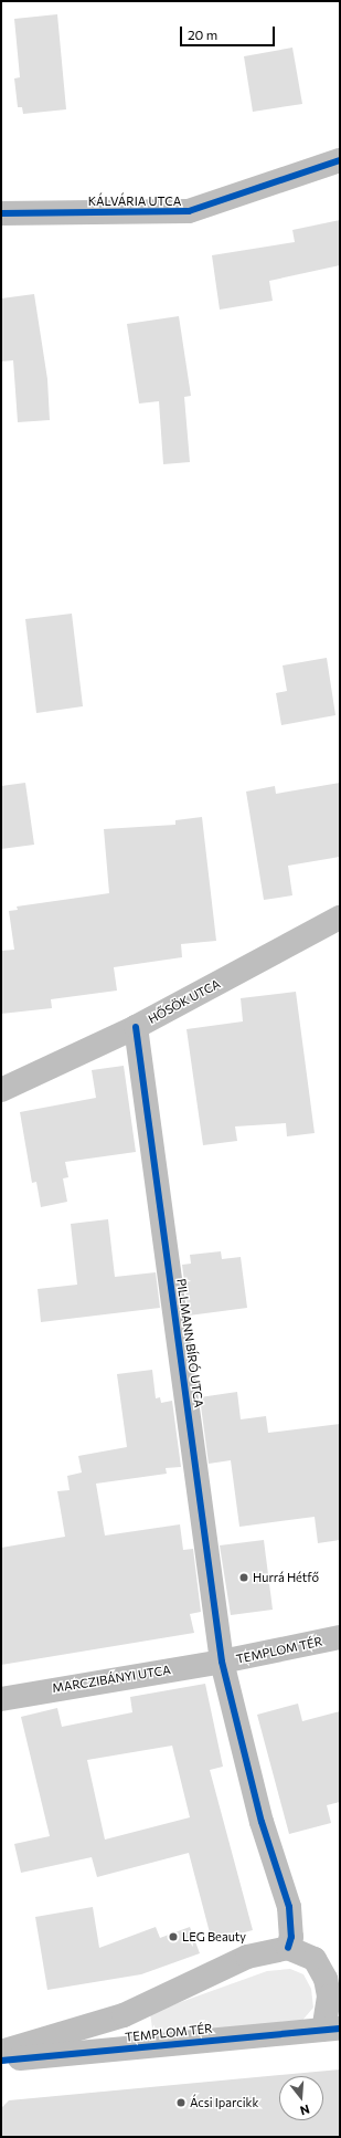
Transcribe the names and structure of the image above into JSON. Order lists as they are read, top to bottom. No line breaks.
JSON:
{"streets":{"street":["KÁLVÁRIA UTCA","HŐSÖK UTCA","PILLMANN BÍRÓ UTCA","TEMPLOM TÉR","MARCZIBÁNYI UTCA"]},"crossings":[["HŐSÖK UTCA","PILLMANN BÍRÓ UTCA"],["PILLMANN BÍRÓ UTCA","TEMPLOM TÉR"],["PILLMANN BÍRÓ UTCA","MARCZIBÁNYI UTCA"],["TEMPLOM TÉR","MARCZIBÁNYI UTCA"]],"places":["Hurrá Hétfő","LEG Beauty","Ácsi Iparcikk"],"scale_bar":"20 m","north":"bottom"}
